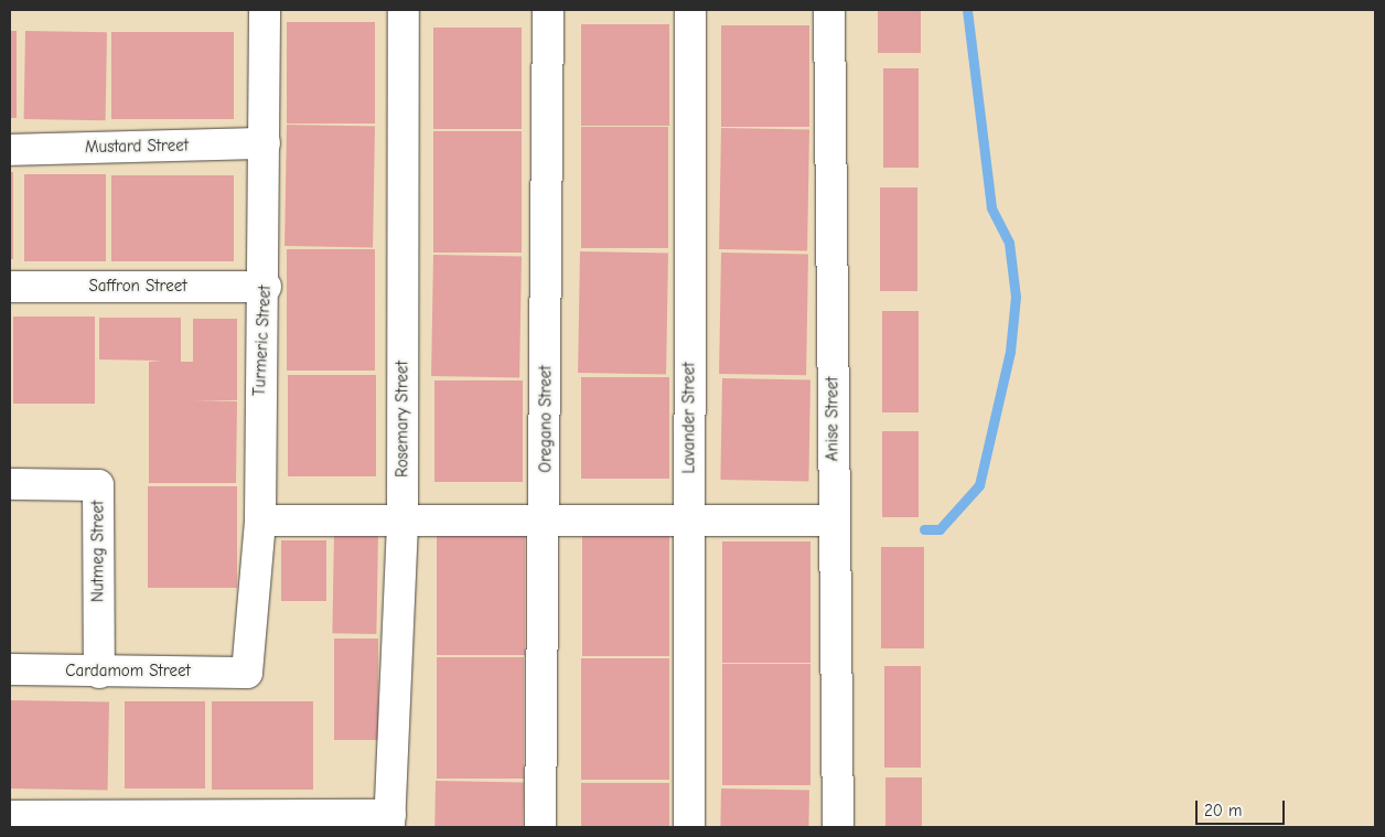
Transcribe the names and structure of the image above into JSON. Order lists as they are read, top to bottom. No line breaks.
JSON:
{"streets":{"street":["Mustard Street","Saffron Street","Turmeric Street","Lavander Street","Rosemary Street","Oregano Street","Anise Street","Nutmeg Street","Cardamom Street"]},"crossings":[["Mustard Street","Turmeric Street"],["Saffron Street","Turmeric Street"],["Turmeric Street","Cardamom Street"],["Nutmeg Street","Cardamom Street"]],"scale_bar":"20 m"}
